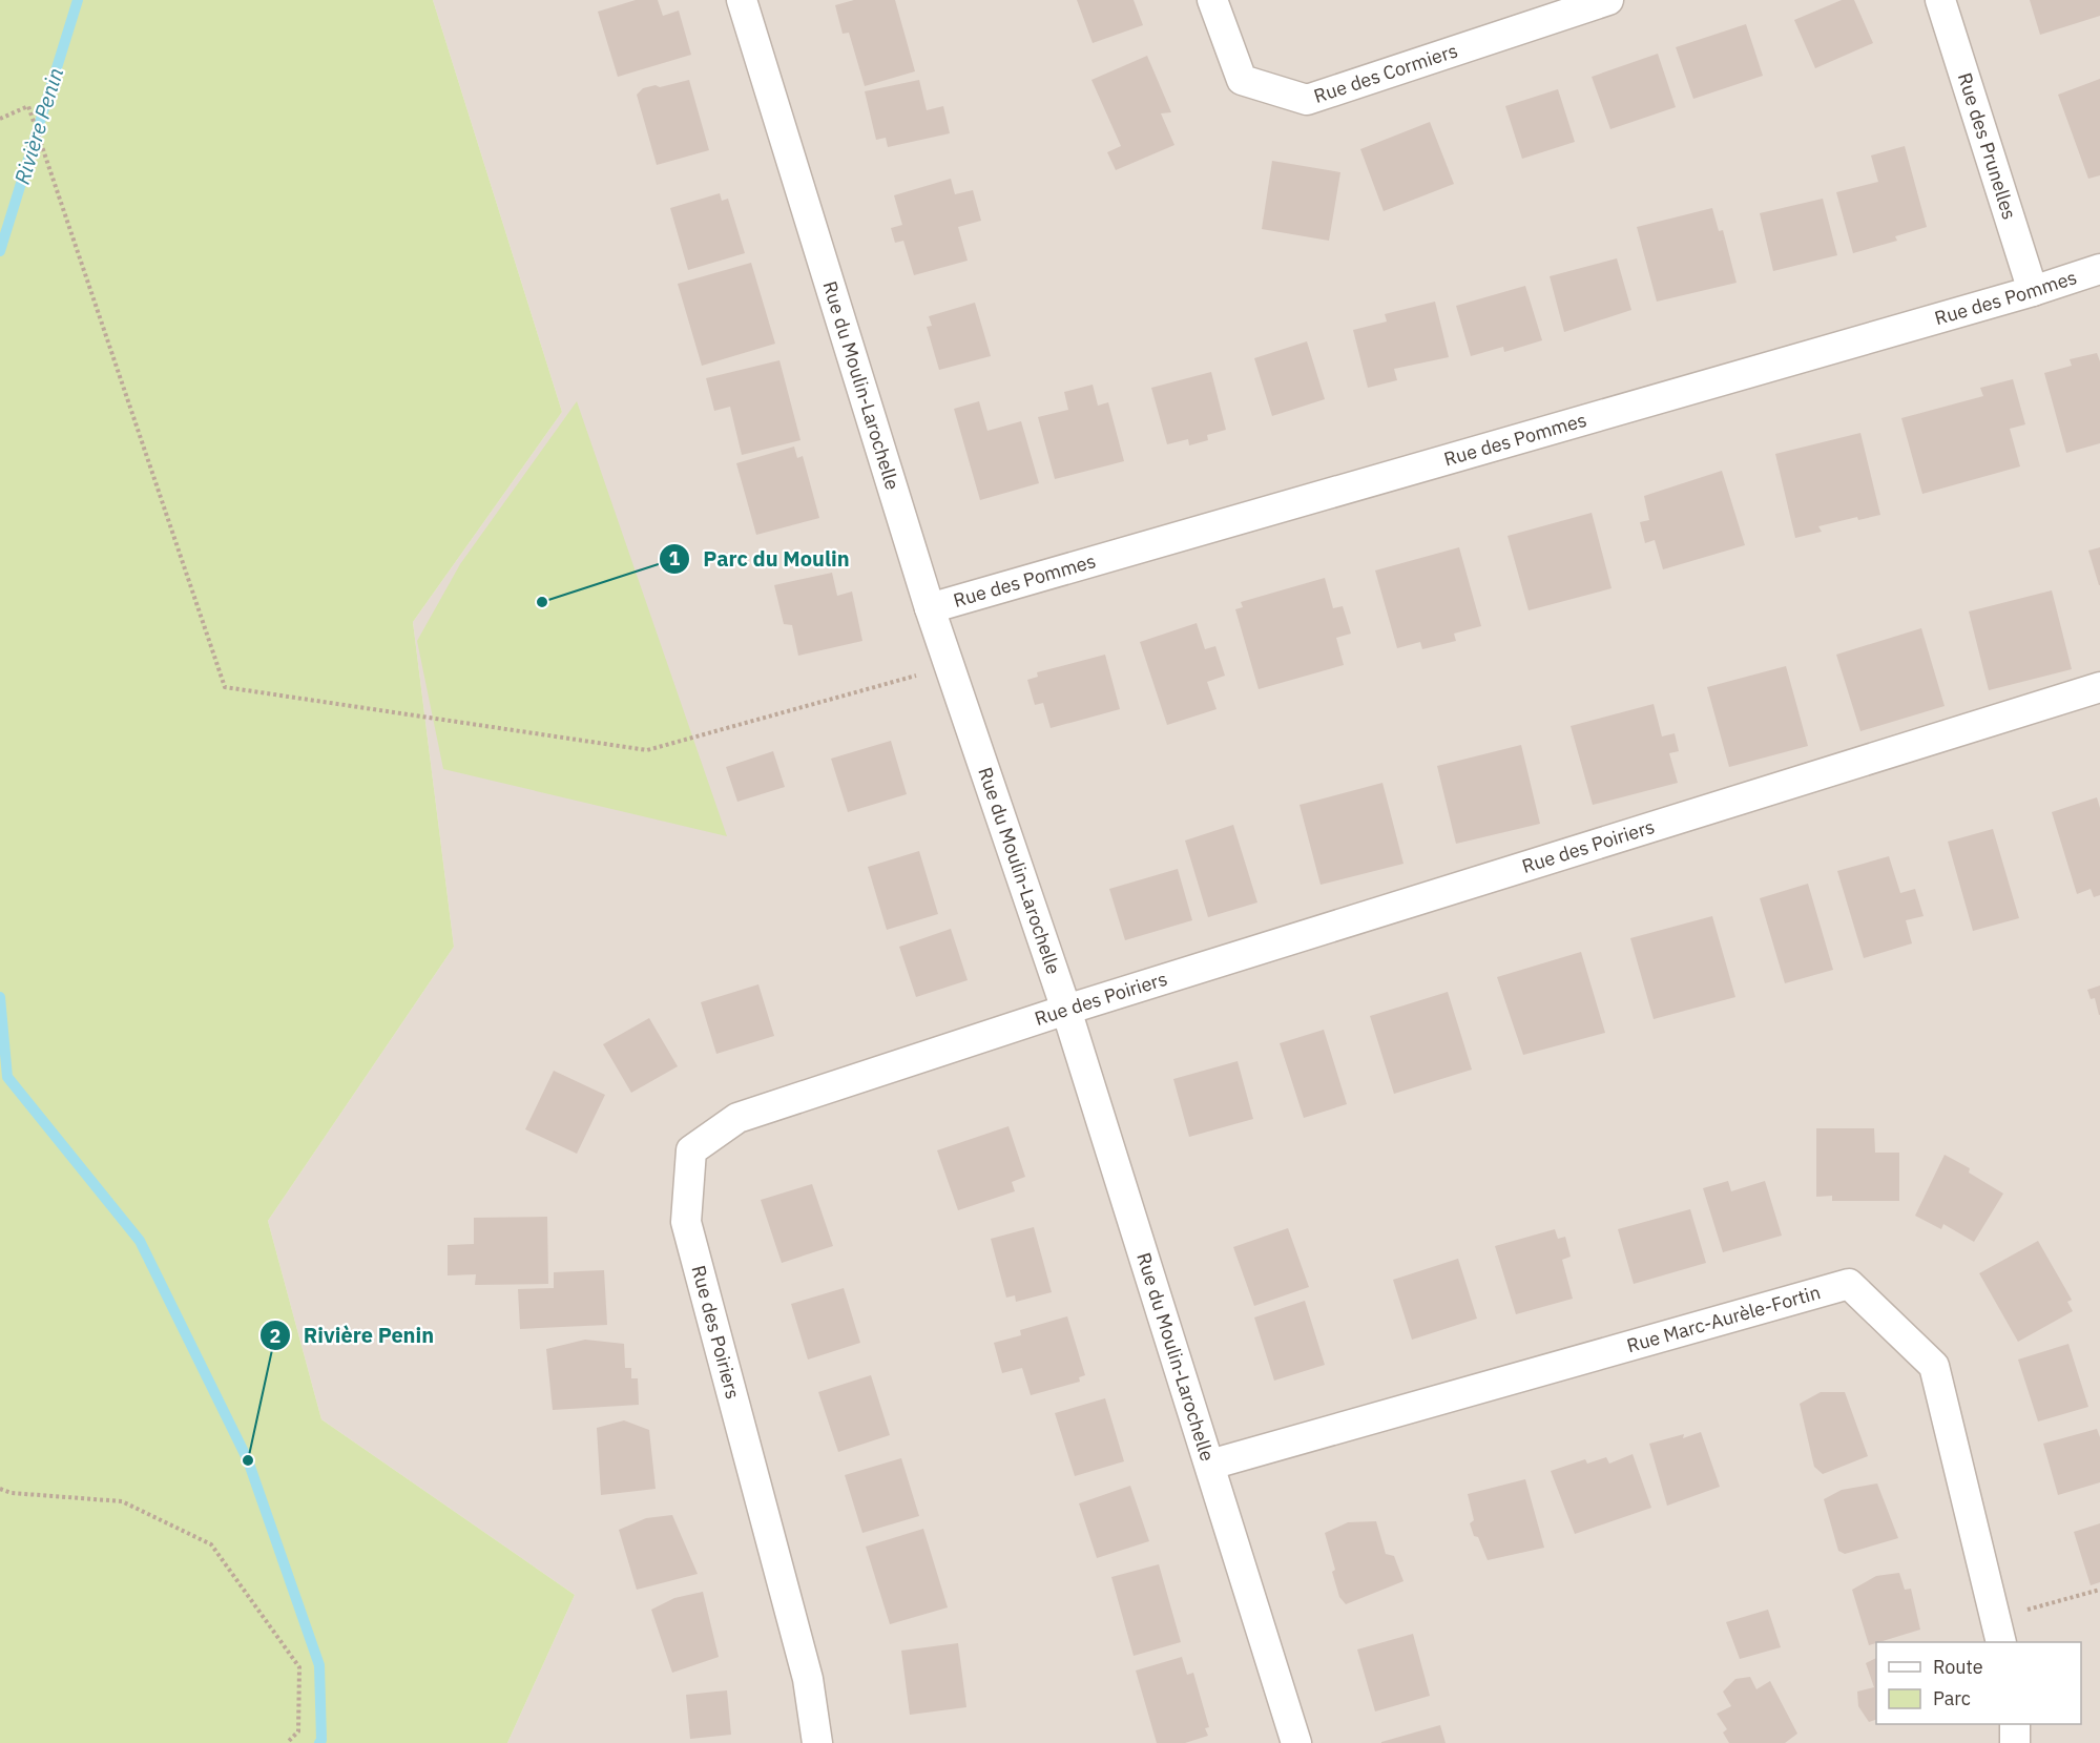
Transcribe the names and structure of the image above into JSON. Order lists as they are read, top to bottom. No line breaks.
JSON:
{"streets":{"street":["Rue des Cormiers","Rue des Prunelles","Rue des Pommes","Rue du Moulin-Larochelle","Rue des Poiriers","Rue Marc-Aurèle-Fortin"]},"crossings":[["Rue des Prunelles","Rue des Pommes"],["Rue des Pommes","Rue du Moulin-Larochelle"],["Rue du Moulin-Larochelle","Rue des Poiriers"],["Rue du Moulin-Larochelle","Rue Marc-Aurèle-Fortin"]],"water":["Rivière Penin"],"places":["Parc du Moulin","Rivière Penin"],"legend":["Route","Parc"]}
